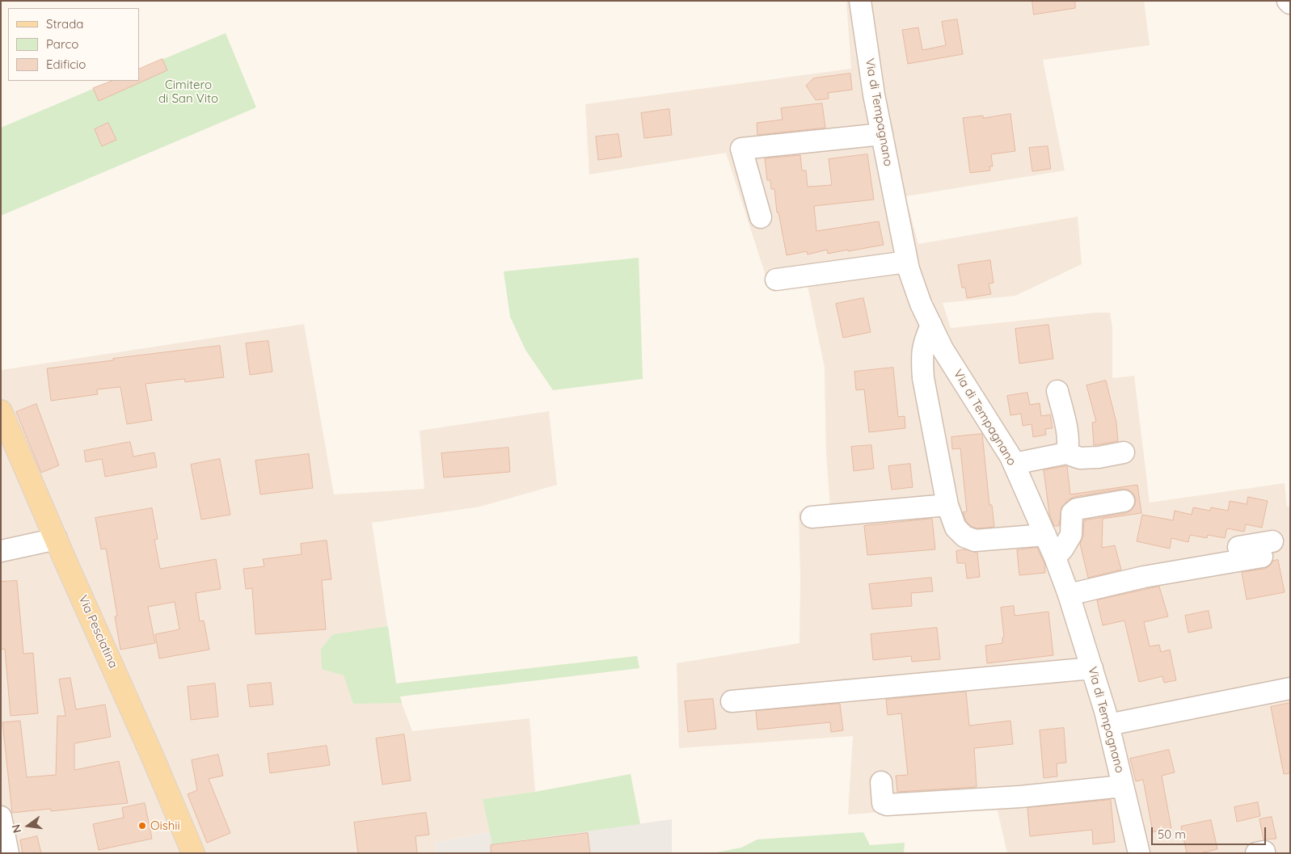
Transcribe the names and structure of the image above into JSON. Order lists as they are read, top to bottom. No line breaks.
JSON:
{"streets":{"main road":["Via Pesciatina"],"street":["Via di Tempagnano"]},"parks":["Cimitero di San Vito"],"places":["Oishii"],"legend":["Strada","Parco","Edificio"],"scale_bar":"50 m","north":"left"}
